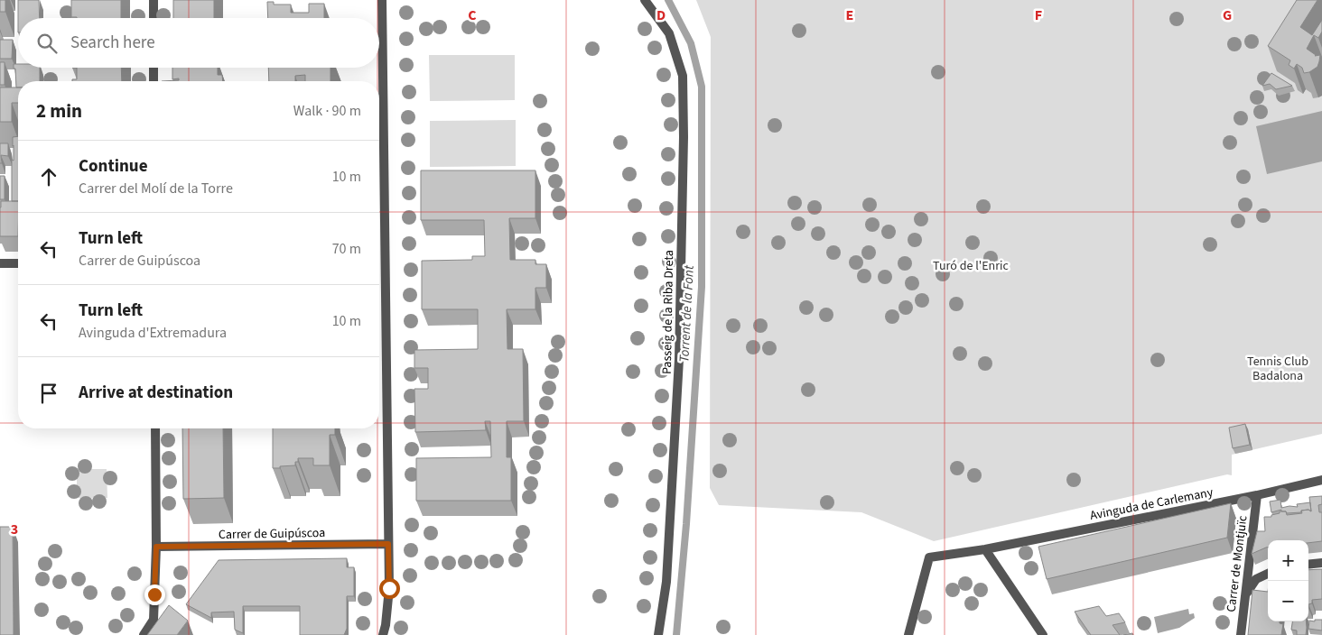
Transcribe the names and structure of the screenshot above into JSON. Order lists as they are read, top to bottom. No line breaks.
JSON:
{"streets":{"street":["Passeig de la Riba Dreta","Avinguda de Carlemany","Carrer de Guipúscoa","Carrer de Montjuïc"]},"crossings":[["Avinguda de Carlemany","Carrer de Montjuïc"]],"water":["Torrent de la Font"],"parks":["Turó de l'Enric","Tennis Club Badalona"],"page":{"search":"Search here","heading":["2 min","Walk · 90 m"],"list":[["Continue","Carrer del Molí de la Torre","10 m"],["Turn left","Carrer de Guipúscoa","70 m"],["Turn left","Avinguda d'Extremadura","10 m"],"Arrive at destination"],"map_buttons":["+","−"]},"grid":{"columns":["C","D","E","F","G"],"rows":["3"]}}
